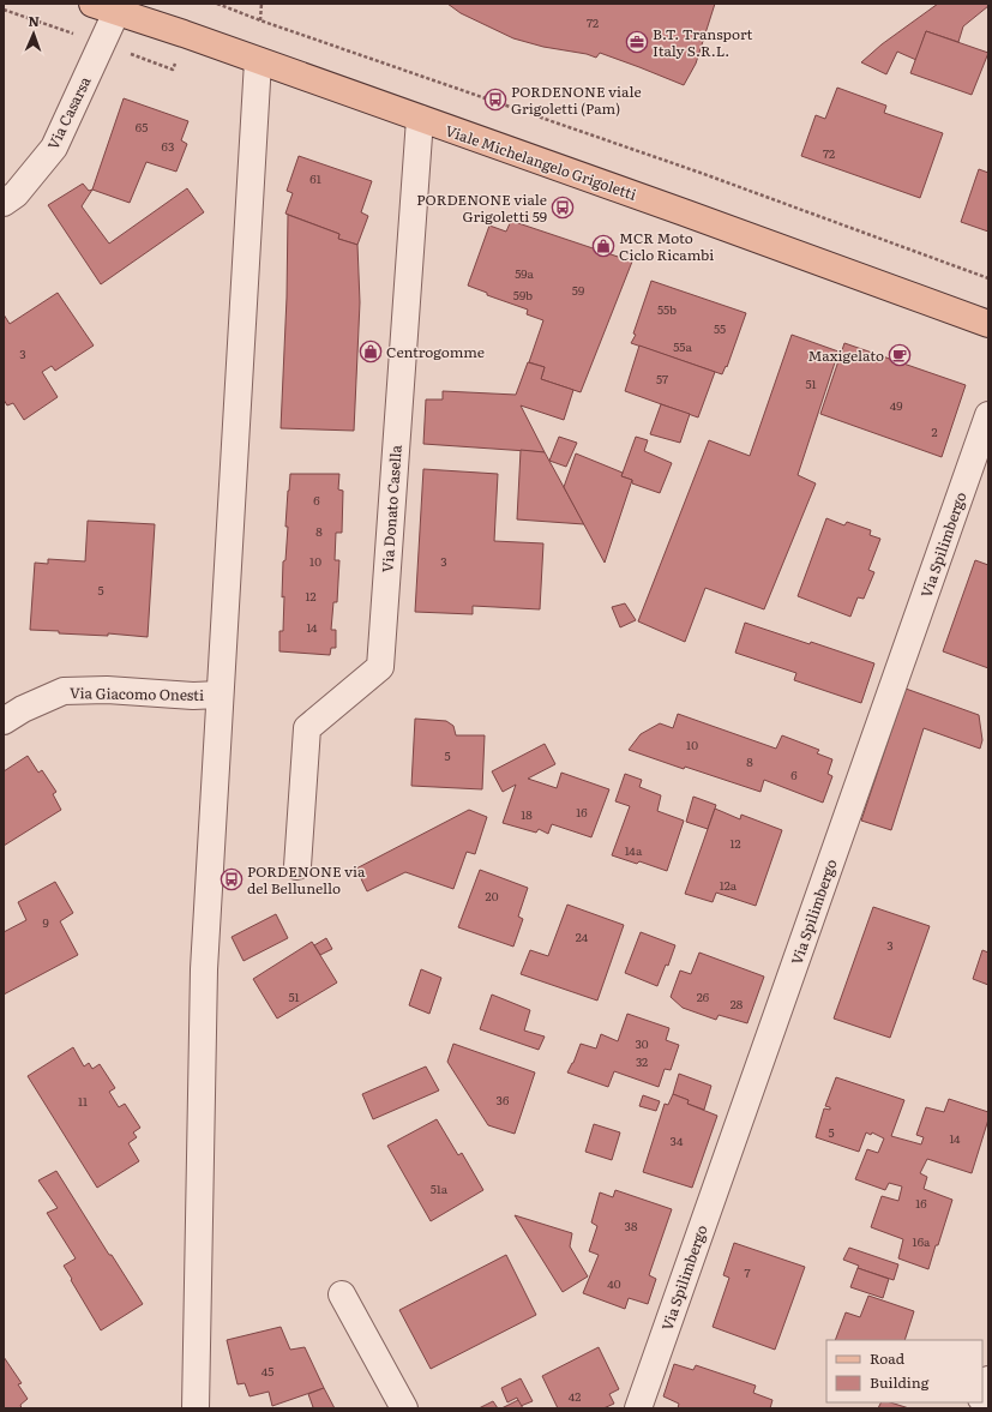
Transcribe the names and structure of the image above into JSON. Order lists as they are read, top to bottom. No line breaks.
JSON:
{"streets":{"main road":["Viale Michelangelo Grigoletti"],"street":["Via Casarsa","Via Donato Casella","Via Spilimbergo","Via Giacomo Onesti"]},"crossings":[["Via Casarsa","Viale Michelangelo Grigoletti"],["Viale Michelangelo Grigoletti","Via Donato Casella"]],"places":{"office":["B.T. Transport Italy S.R.L."],"bus stop":["PORDENONE viale Grigoletti (Pam)","PORDENONE viale Grigoletti 59","PORDENONE via del Bellunello"],"shop":["MCR Moto Ciclo Ricambi","Centrogomme"],"cafe":["Maxigelato"]},"house_numbers":["72","65","63","72","61","59a","59","59b","55b","55","55a","3","57","51","49","2","6","8","10","3","5","12","14","10","5","8","6","16","18","12","14a","12a","20","9","24","3","51","26","28","30","32","36","11","5","14","34","51a","16","38","16a","7","40","45","42"],"legend":["Road","Building"],"north":"top"}
